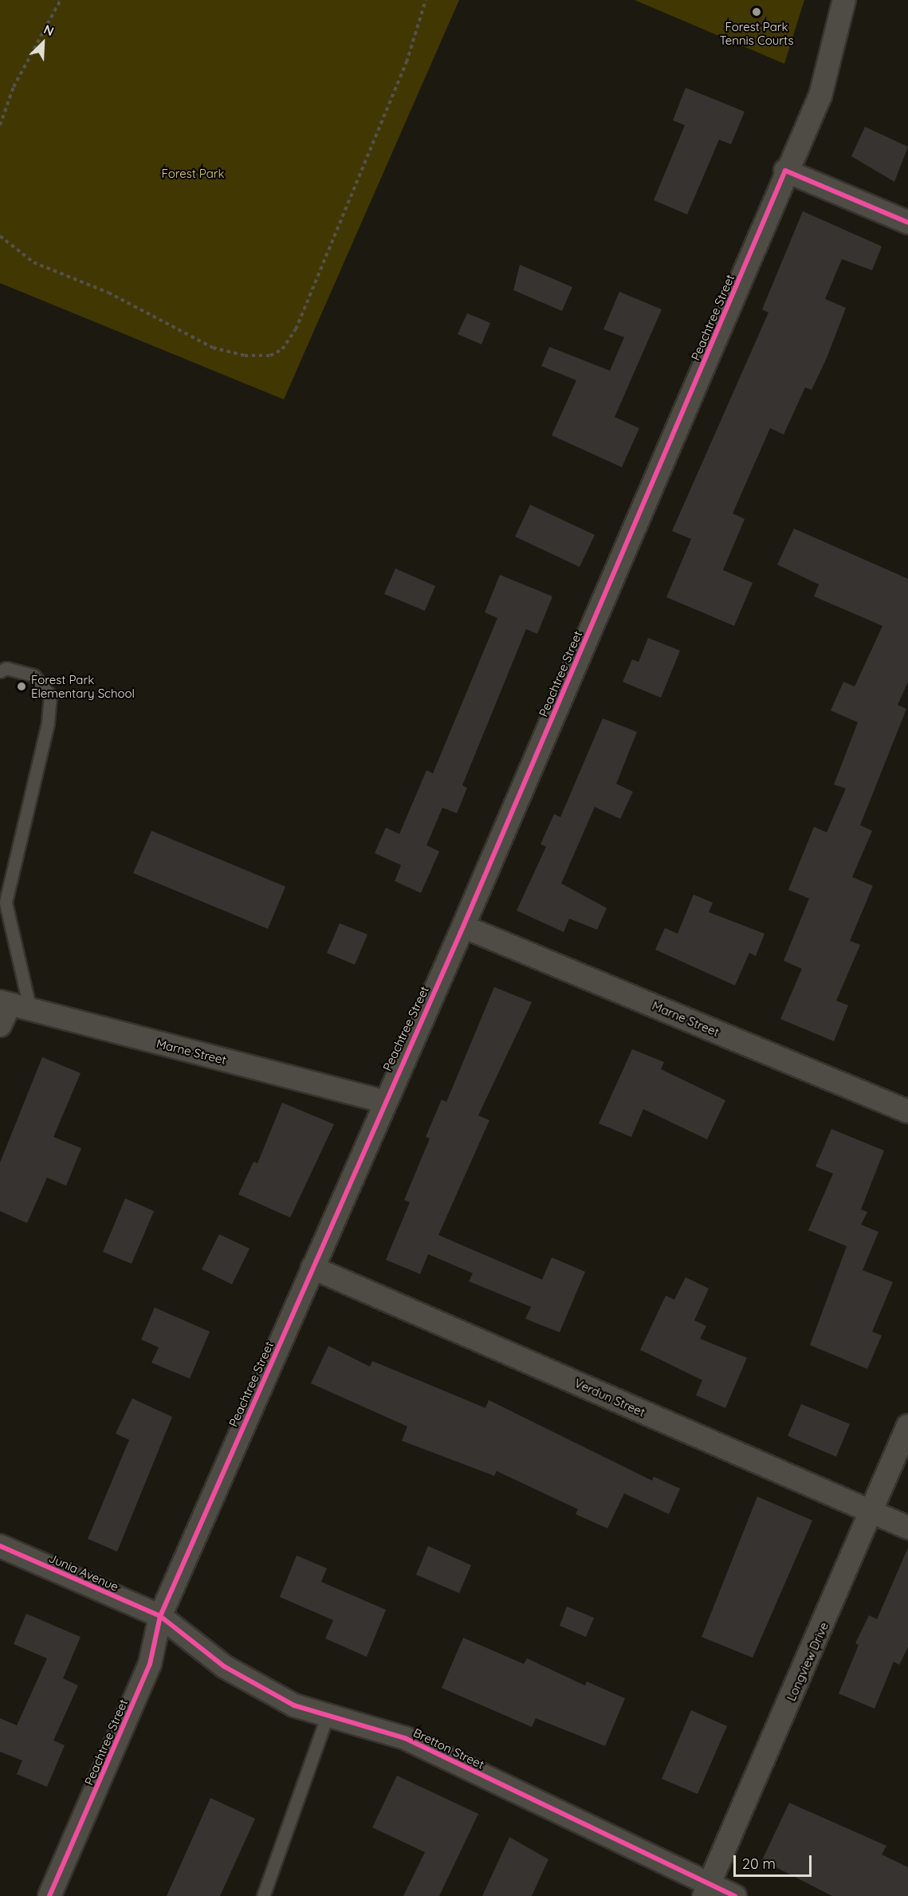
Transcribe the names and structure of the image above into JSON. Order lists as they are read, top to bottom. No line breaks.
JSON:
{"streets":{"street":["Peachtree Street","Marne Street","Verdun Street","Junia Avenue","Longview Drive","Bretton Street"]},"crossings":[["Peachtree Street","Marne Street"],["Peachtree Street","Verdun Street"],["Peachtree Street","Junia Avenue"],["Peachtree Street","Bretton Street"],["Verdun Street","Longview Drive"],["Junia Avenue","Bretton Street"],["Longview Drive","Bretton Street"]],"parks":["Forest Park"],"places":["Forest Park Tennis Courts","Forest Park Elementary School"],"scale_bar":"20 m","north":"top right"}
